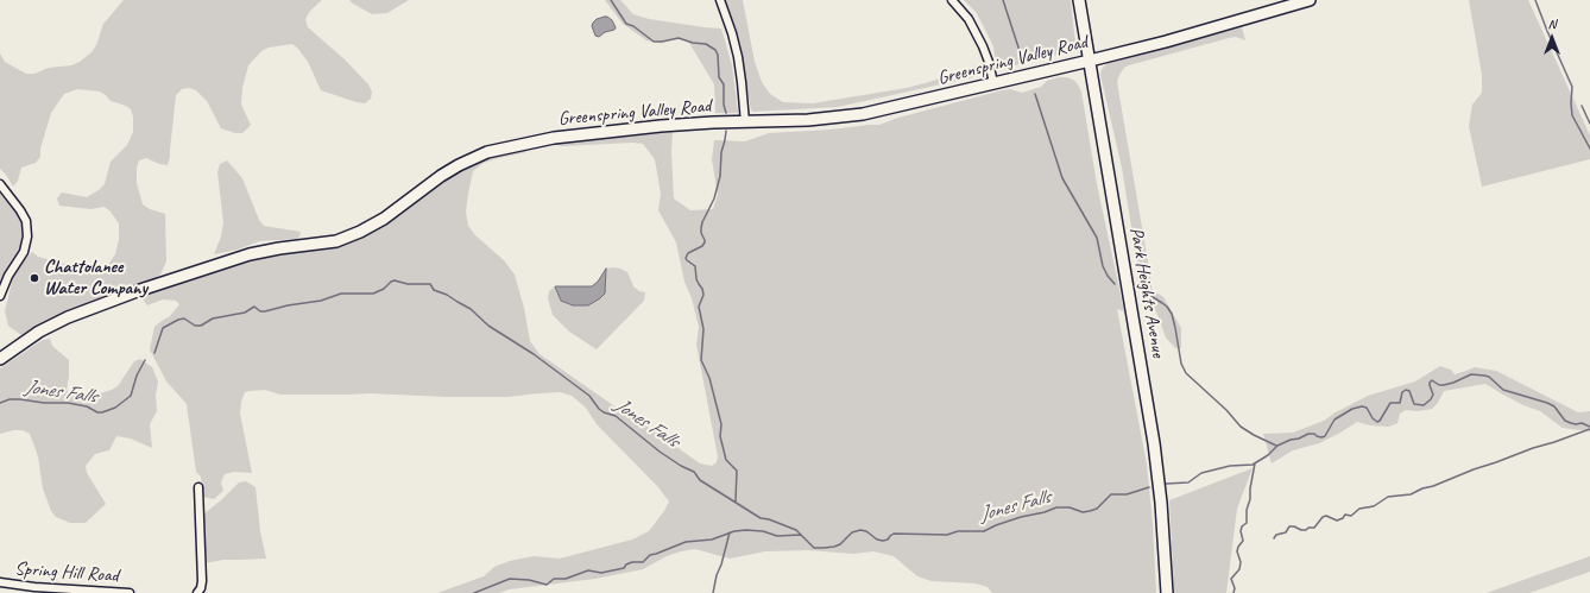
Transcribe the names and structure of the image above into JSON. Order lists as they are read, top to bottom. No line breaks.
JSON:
{"streets":{"main road":["Greenspring Valley Road","Park Heights Avenue"],"street":["Spring Hill Road"]},"crossings":[["Greenspring Valley Road","Park Heights Avenue"]],"water":["Jones Falls"],"places":["Chattolanee Water Company"],"north":"top"}
